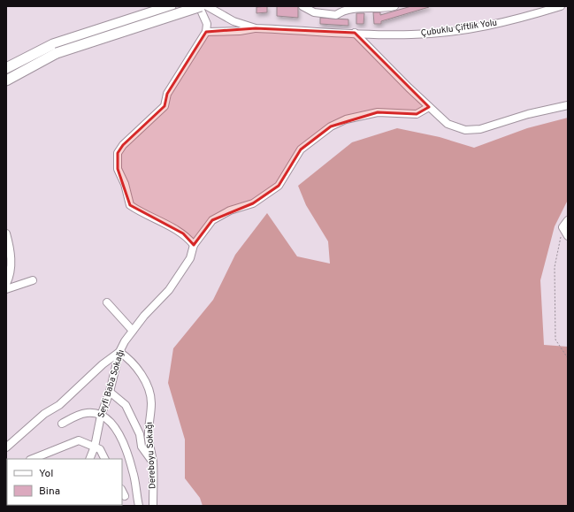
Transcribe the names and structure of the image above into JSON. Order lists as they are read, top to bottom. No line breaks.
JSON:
{"streets":{"street":["Çubuklu Çiftlik Yolu","Seyfi Baba Sokağı","Dereboyu Sokağı"]},"crossings":[["Seyfi Baba Sokağı","Dereboyu Sokağı"]],"legend":["Yol","Bina"]}
